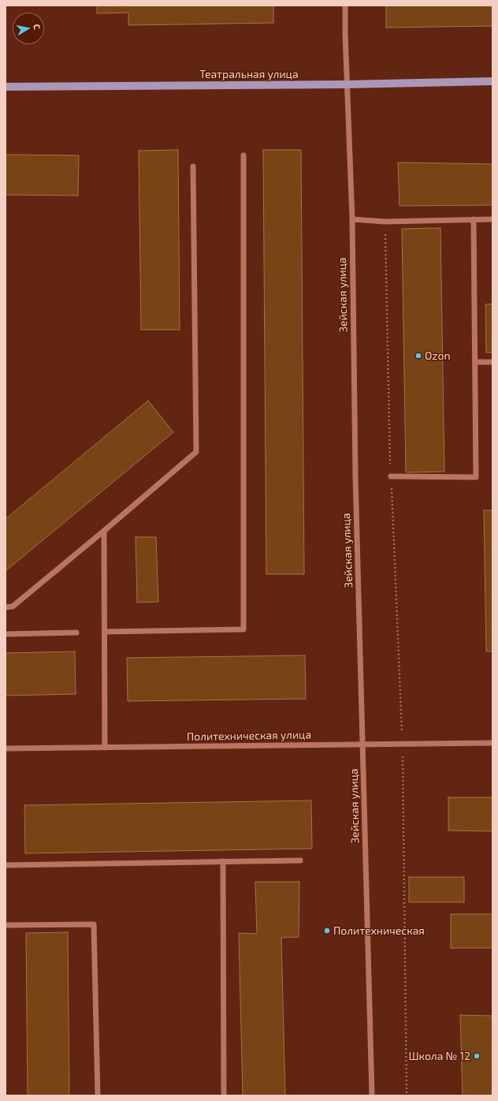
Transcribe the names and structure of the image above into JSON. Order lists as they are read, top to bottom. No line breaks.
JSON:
{"streets":{"main road":["Театральная улица"],"street":["Зейская улица","Политехническая улица"]},"crossings":[["Театральная улица","Зейская улица"],["Зейская улица","Политехническая улица"]],"places":["Ozon","Политехническая","Школа № 12"],"north":"right"}
